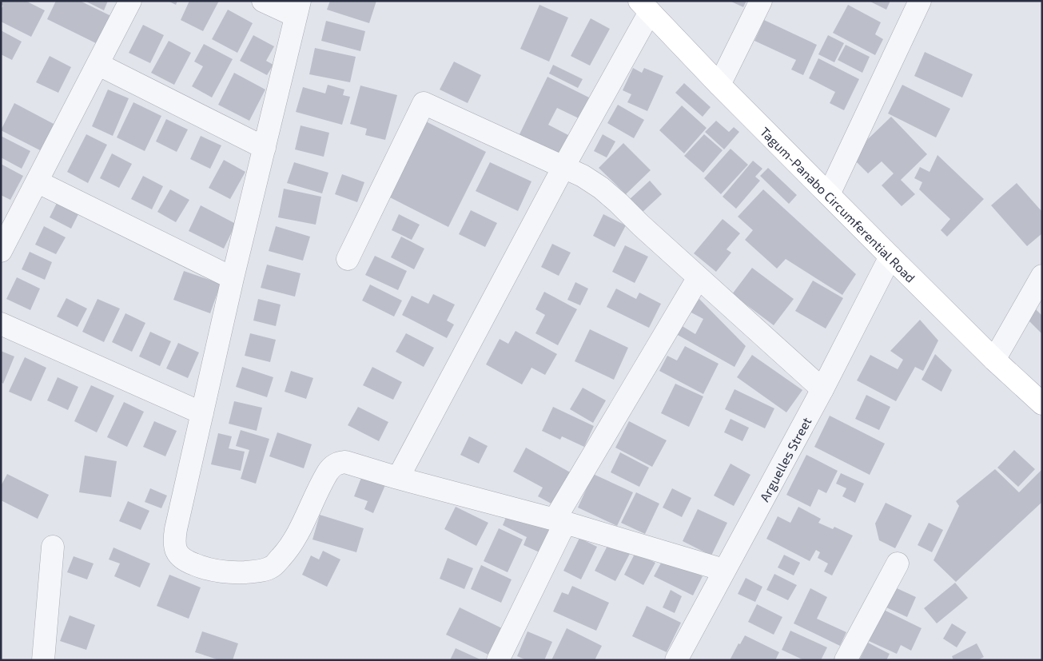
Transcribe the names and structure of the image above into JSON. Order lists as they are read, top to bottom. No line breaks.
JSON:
{"streets":{"main road":["Tagum-Panabo Circumferential Road"],"street":["Arguelles Street"]},"crossings":[["Tagum-Panabo Circumferential Road","Arguelles Street"]]}
